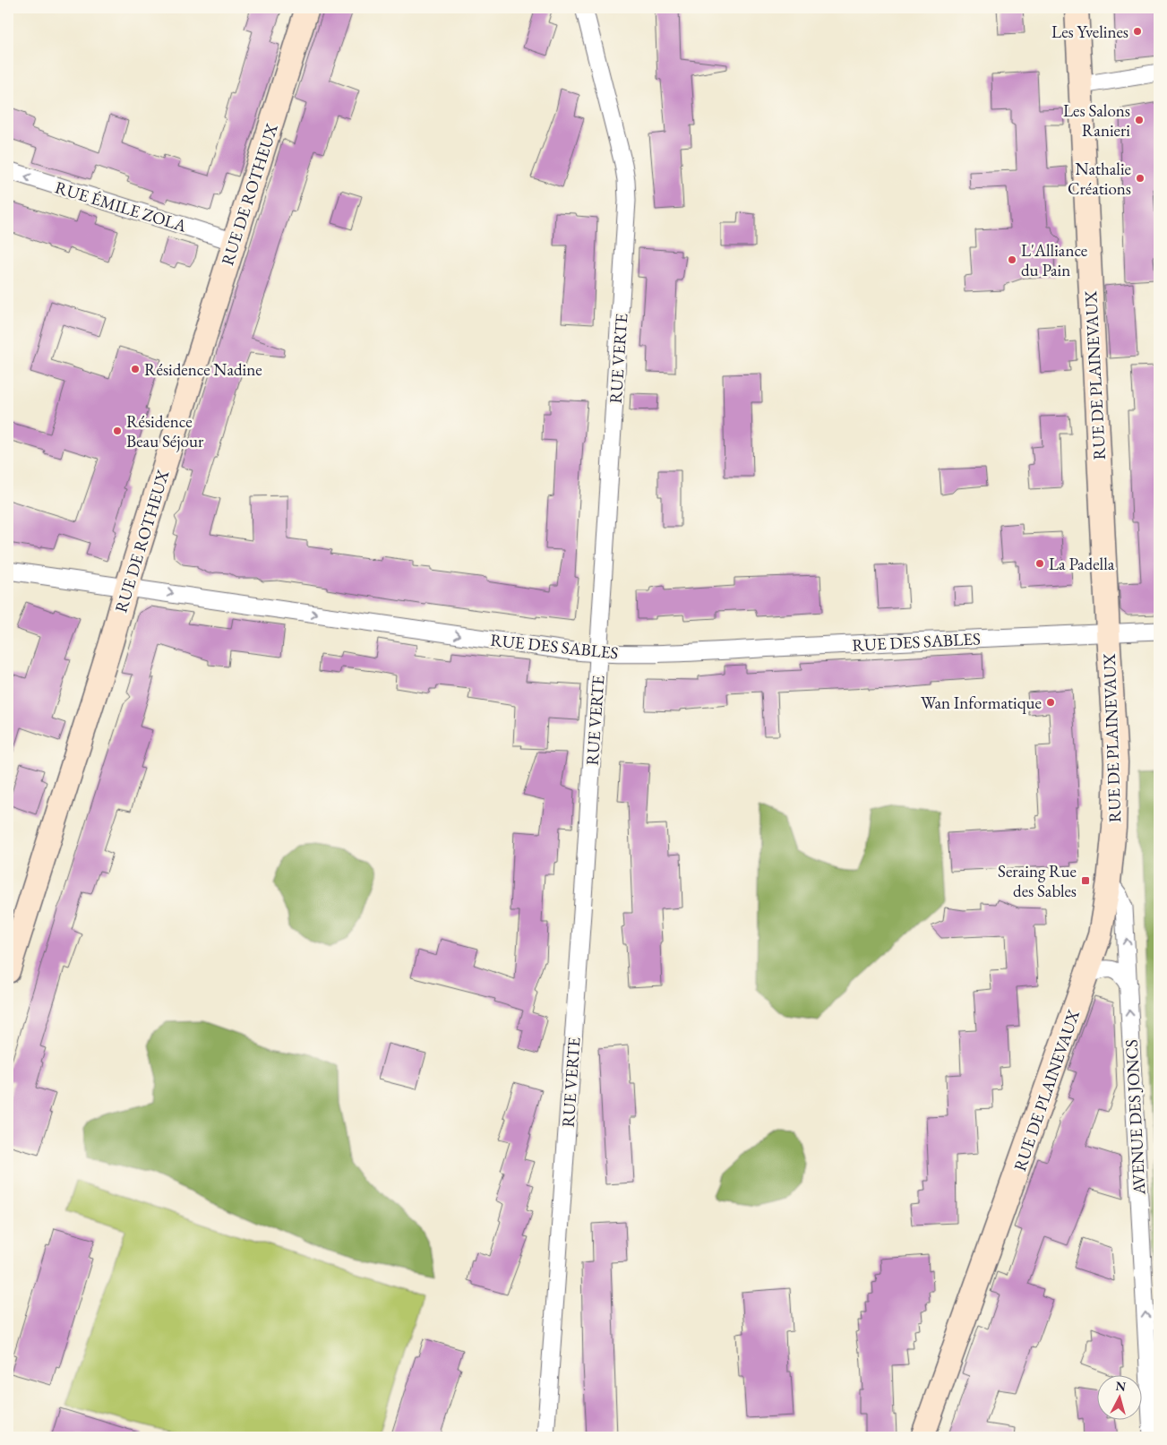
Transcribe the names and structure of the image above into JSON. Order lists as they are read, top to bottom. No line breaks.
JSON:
{"streets":{"street":["RUE DE ROTHEUX","RUE ÉMILE ZOLA","RUE VERTE","RUE DE PLAINEVAUX","RUE DES SABLES","AVENUE DES JONCS"]},"crossings":[["RUE DE ROTHEUX","RUE ÉMILE ZOLA"],["RUE DE ROTHEUX","RUE DES SABLES"],["RUE VERTE","RUE DES SABLES"],["RUE DE PLAINEVAUX","RUE DES SABLES"],["RUE DE PLAINEVAUX","AVENUE DES JONCS"]],"one_way":["RUE ÉMILE ZOLA","RUE DES SABLES","AVENUE DES JONCS"],"places":{"other":["Les Yvelines","Les Salons Ranieri","Nathalie Créations","L'Alliance du Pain","Résidence Nadine","Résidence Beau Séjour","La Padella","Wan Informatique"],"transit":["Seraing Rue des Sables"]},"north":"top"}
